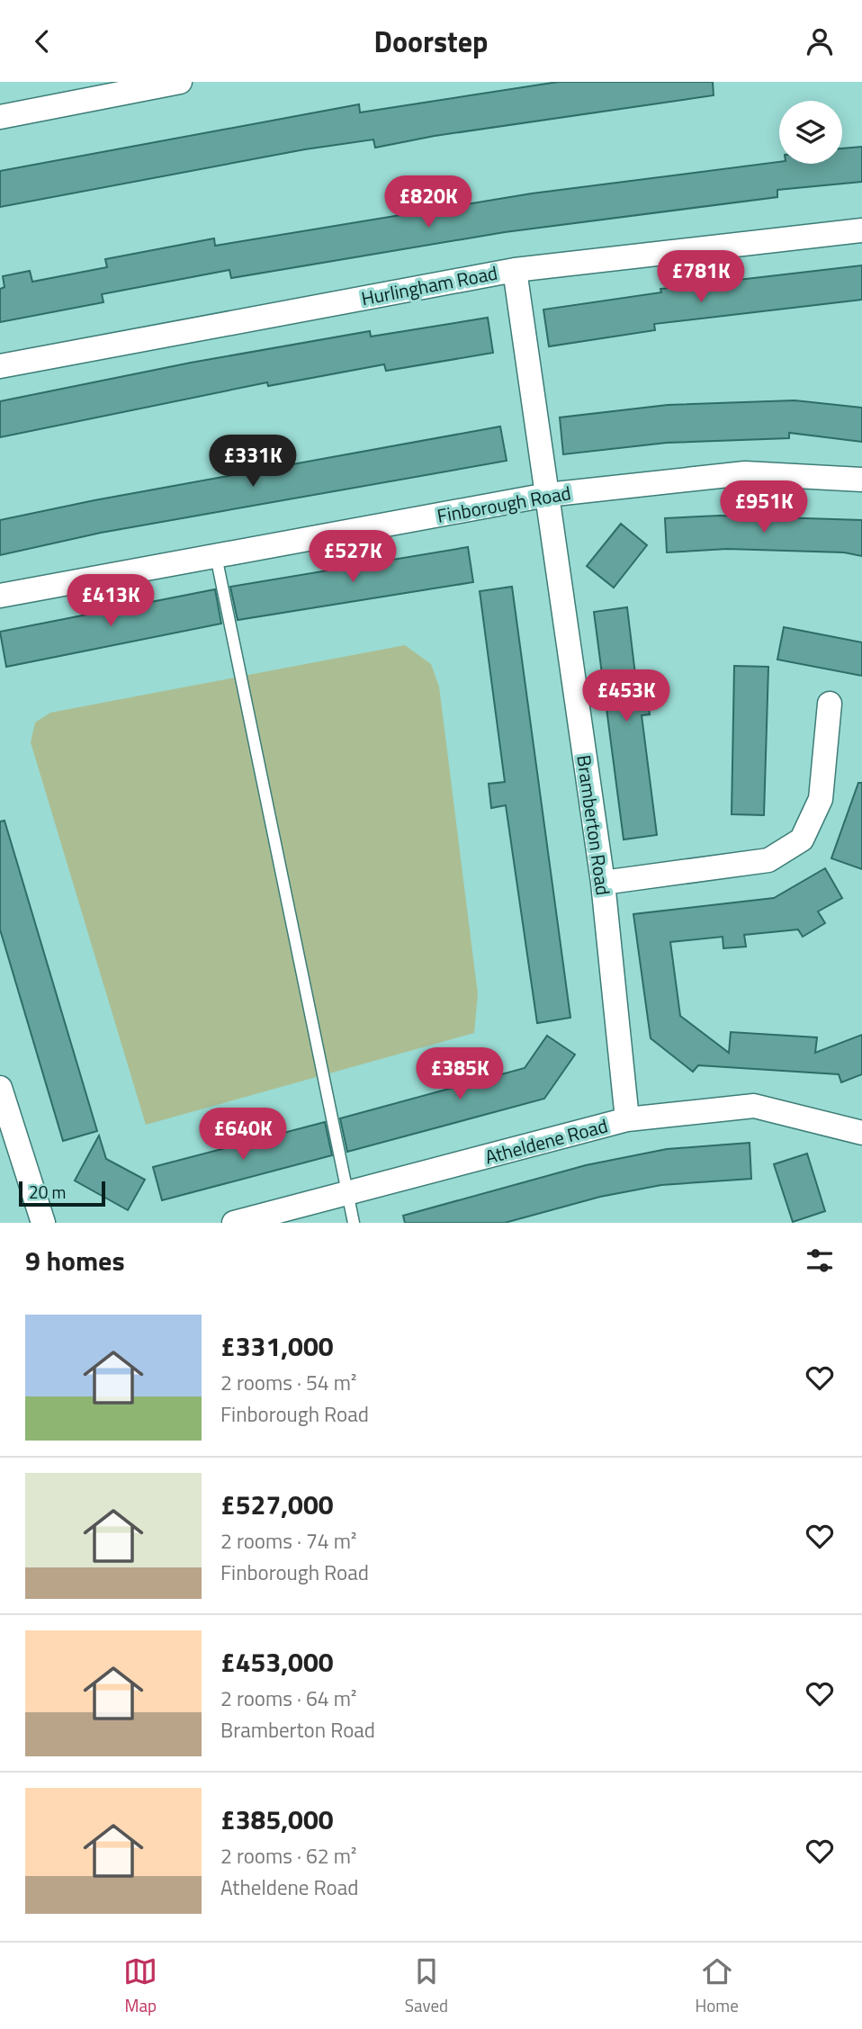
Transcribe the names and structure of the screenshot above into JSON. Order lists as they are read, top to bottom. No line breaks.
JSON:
{"streets":{"street":["Hurlingham Road","Finborough Road","Bramberton Road","Atheldene Road"]},"crossings":[["Hurlingham Road","Bramberton Road"],["Finborough Road","Bramberton Road"],["Bramberton Road","Atheldene Road"]],"scale_bar":"20 m","page":{"header":"Doorstep","price":["£820K","£781K","£331K","£951K","£527K","£413K","£453K","£385K","£640K"],"scale":"20 m","heading":"9 homes","list":[{"name":"£331,000","note":"2 rooms · 54 m² · Finborough Road"},{"name":"£527,000","note":"2 rooms · 74 m² · Finborough Road"},{"name":"£453,000","note":"2 rooms · 64 m² · Bramberton Road"},{"name":"£385,000","note":"2 rooms · 62 m² · Atheldene Road"}],"tabs":["Map","Saved","Home"]}}
